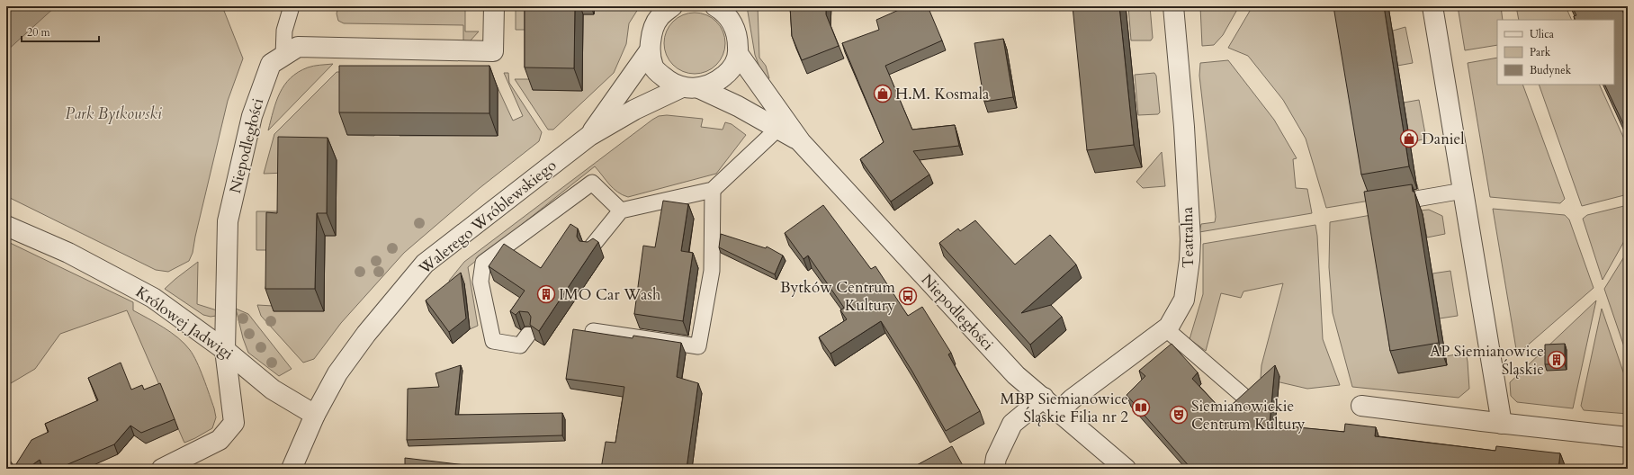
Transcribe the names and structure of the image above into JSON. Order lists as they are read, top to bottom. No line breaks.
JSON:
{"streets":{"street":["Niepodległości","Walerego Wróblewskiego","Teatralna","Królowej Jadwigi"]},"crossings":[["Niepodległości","Walerego Wróblewskiego"],["Niepodległości","Teatralna"],["Niepodległości","Królowej Jadwigi"],["Walerego Wróblewskiego","Królowej Jadwigi"]],"parks":["Park Bytkowski"],"places":{"shop":["H.M. Kosmala","Daniel"],"building":["IMO Car Wash","AP Siemianowice Śląskie"],"bus stop":["Bytków Centrum Kultury"],"library":["MBP Siemianowice Śląskie Filia nr 2"],"theatre":["Siemianowickie Centrum Kultury"]},"legend":["Ulica","Park","Budynek"],"scale_bar":"20 m"}
